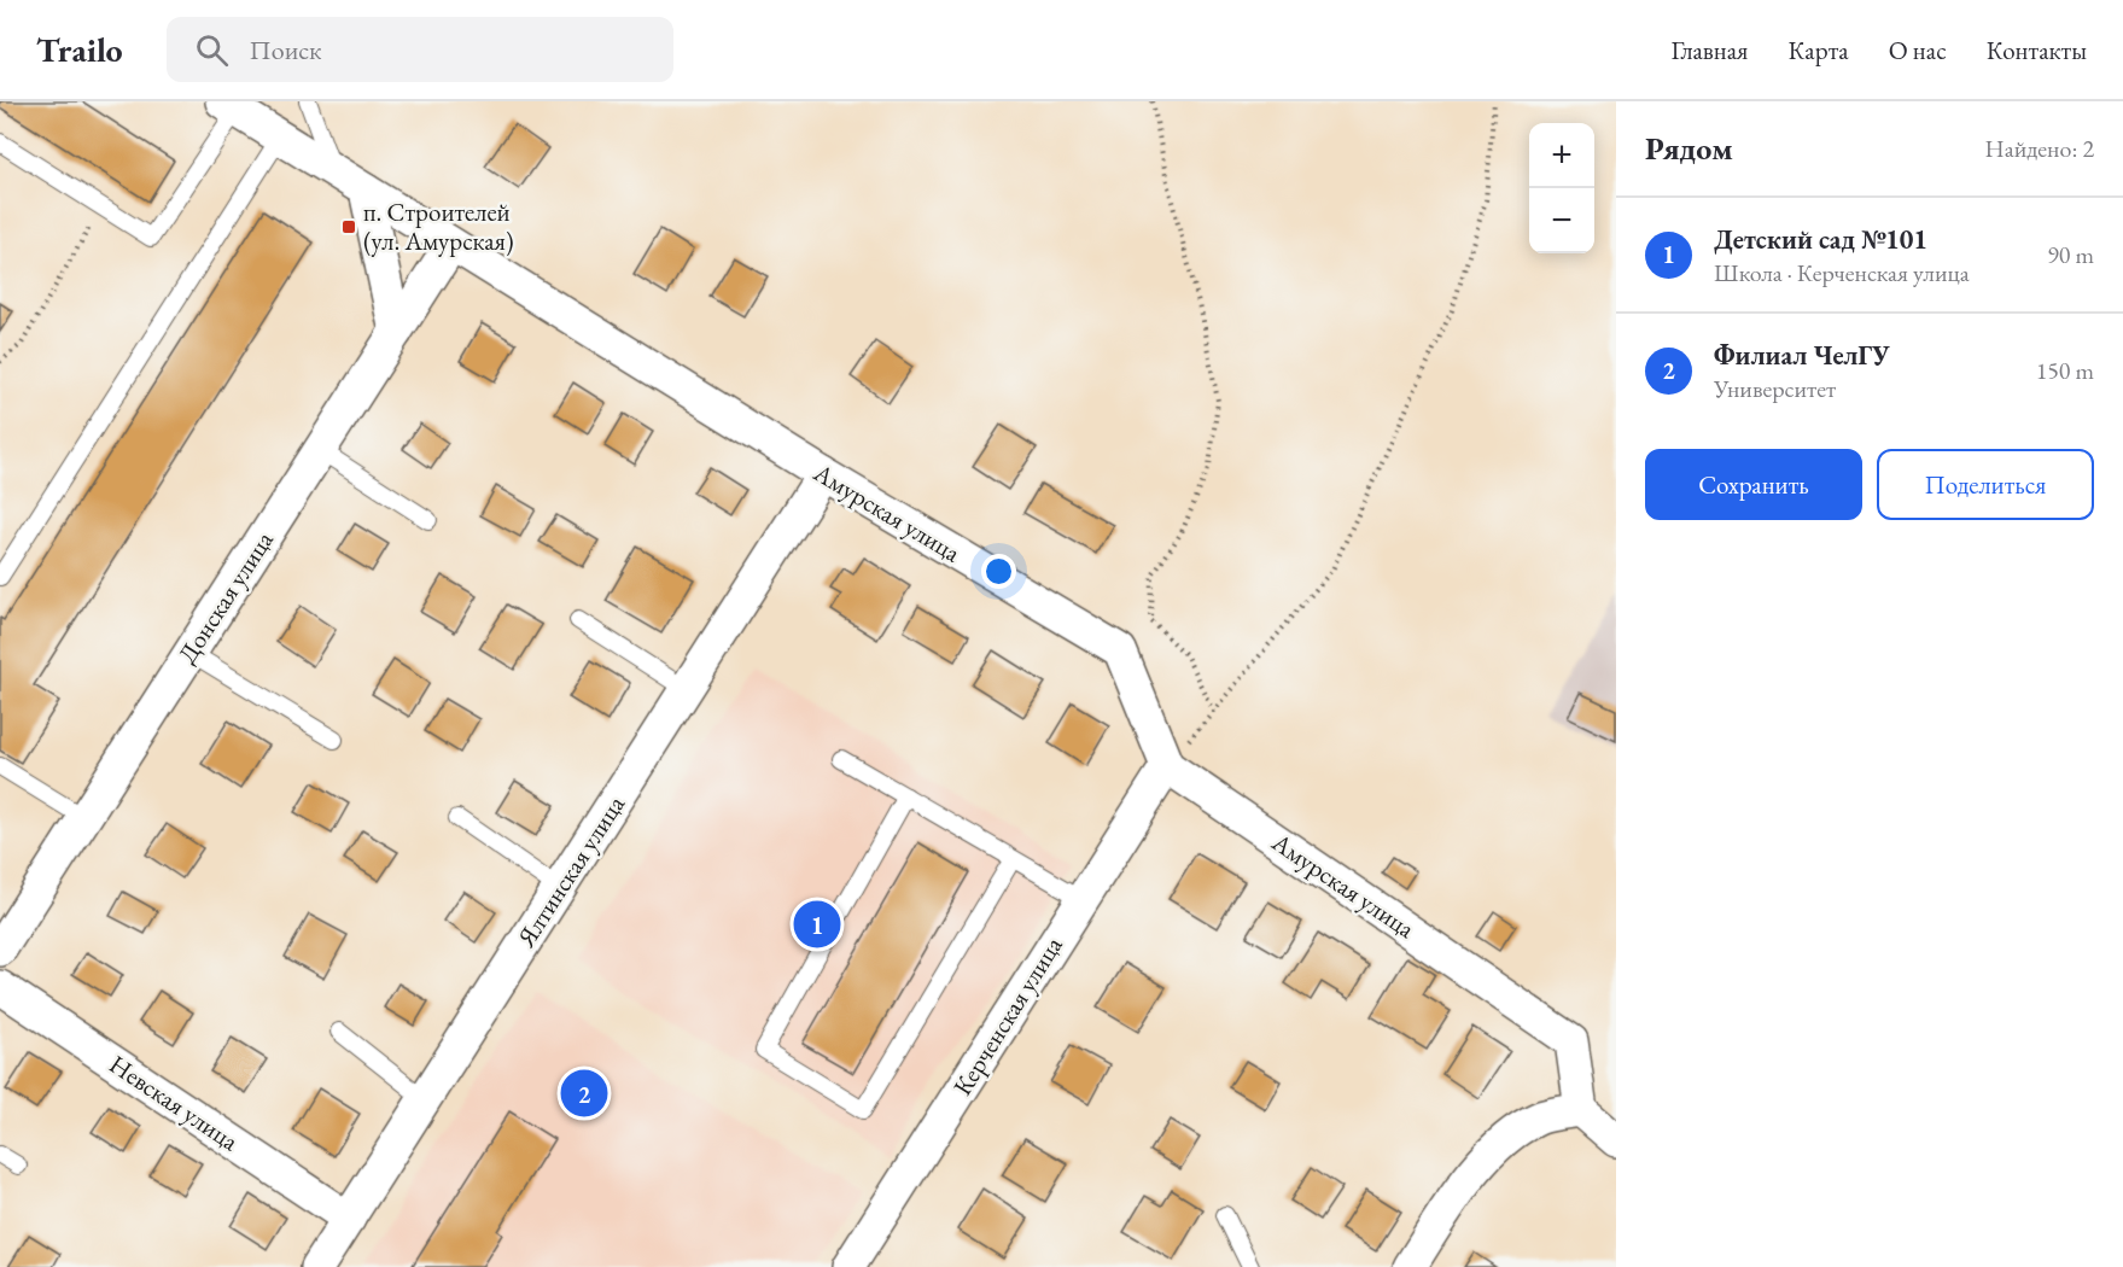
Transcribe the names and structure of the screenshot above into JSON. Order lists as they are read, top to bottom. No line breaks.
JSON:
{"streets":{"street":["Амурская улица","Донская улица","Ялтинская улица","Керченская улица","Невская улица"]},"crossings":[["Амурская улица","Донская улица"],["Амурская улица","Ялтинская улица"],["Амурская улица","Керченская улица"],["Ялтинская улица","Невская улица"]],"places":{"transit":["п. Строителей (ул. Амурская)"]},"page":{"header":"Trailo","search":"Поиск","nav":["Главная","Карта","О нас","Контакты"],"heading":["Рядом","Найдено: 2"],"map_buttons":["+","−"],"list":[{"mark":"1","name":"Детский сад №101","note":"Школа · Керченская улица","value":"90 m"},{"mark":"2","name":"Филиал ЧелГУ","note":"Университет","value":"150 m"}],"buttons":["Сохранить","Поделиться"],"pins":["1","2"]}}
